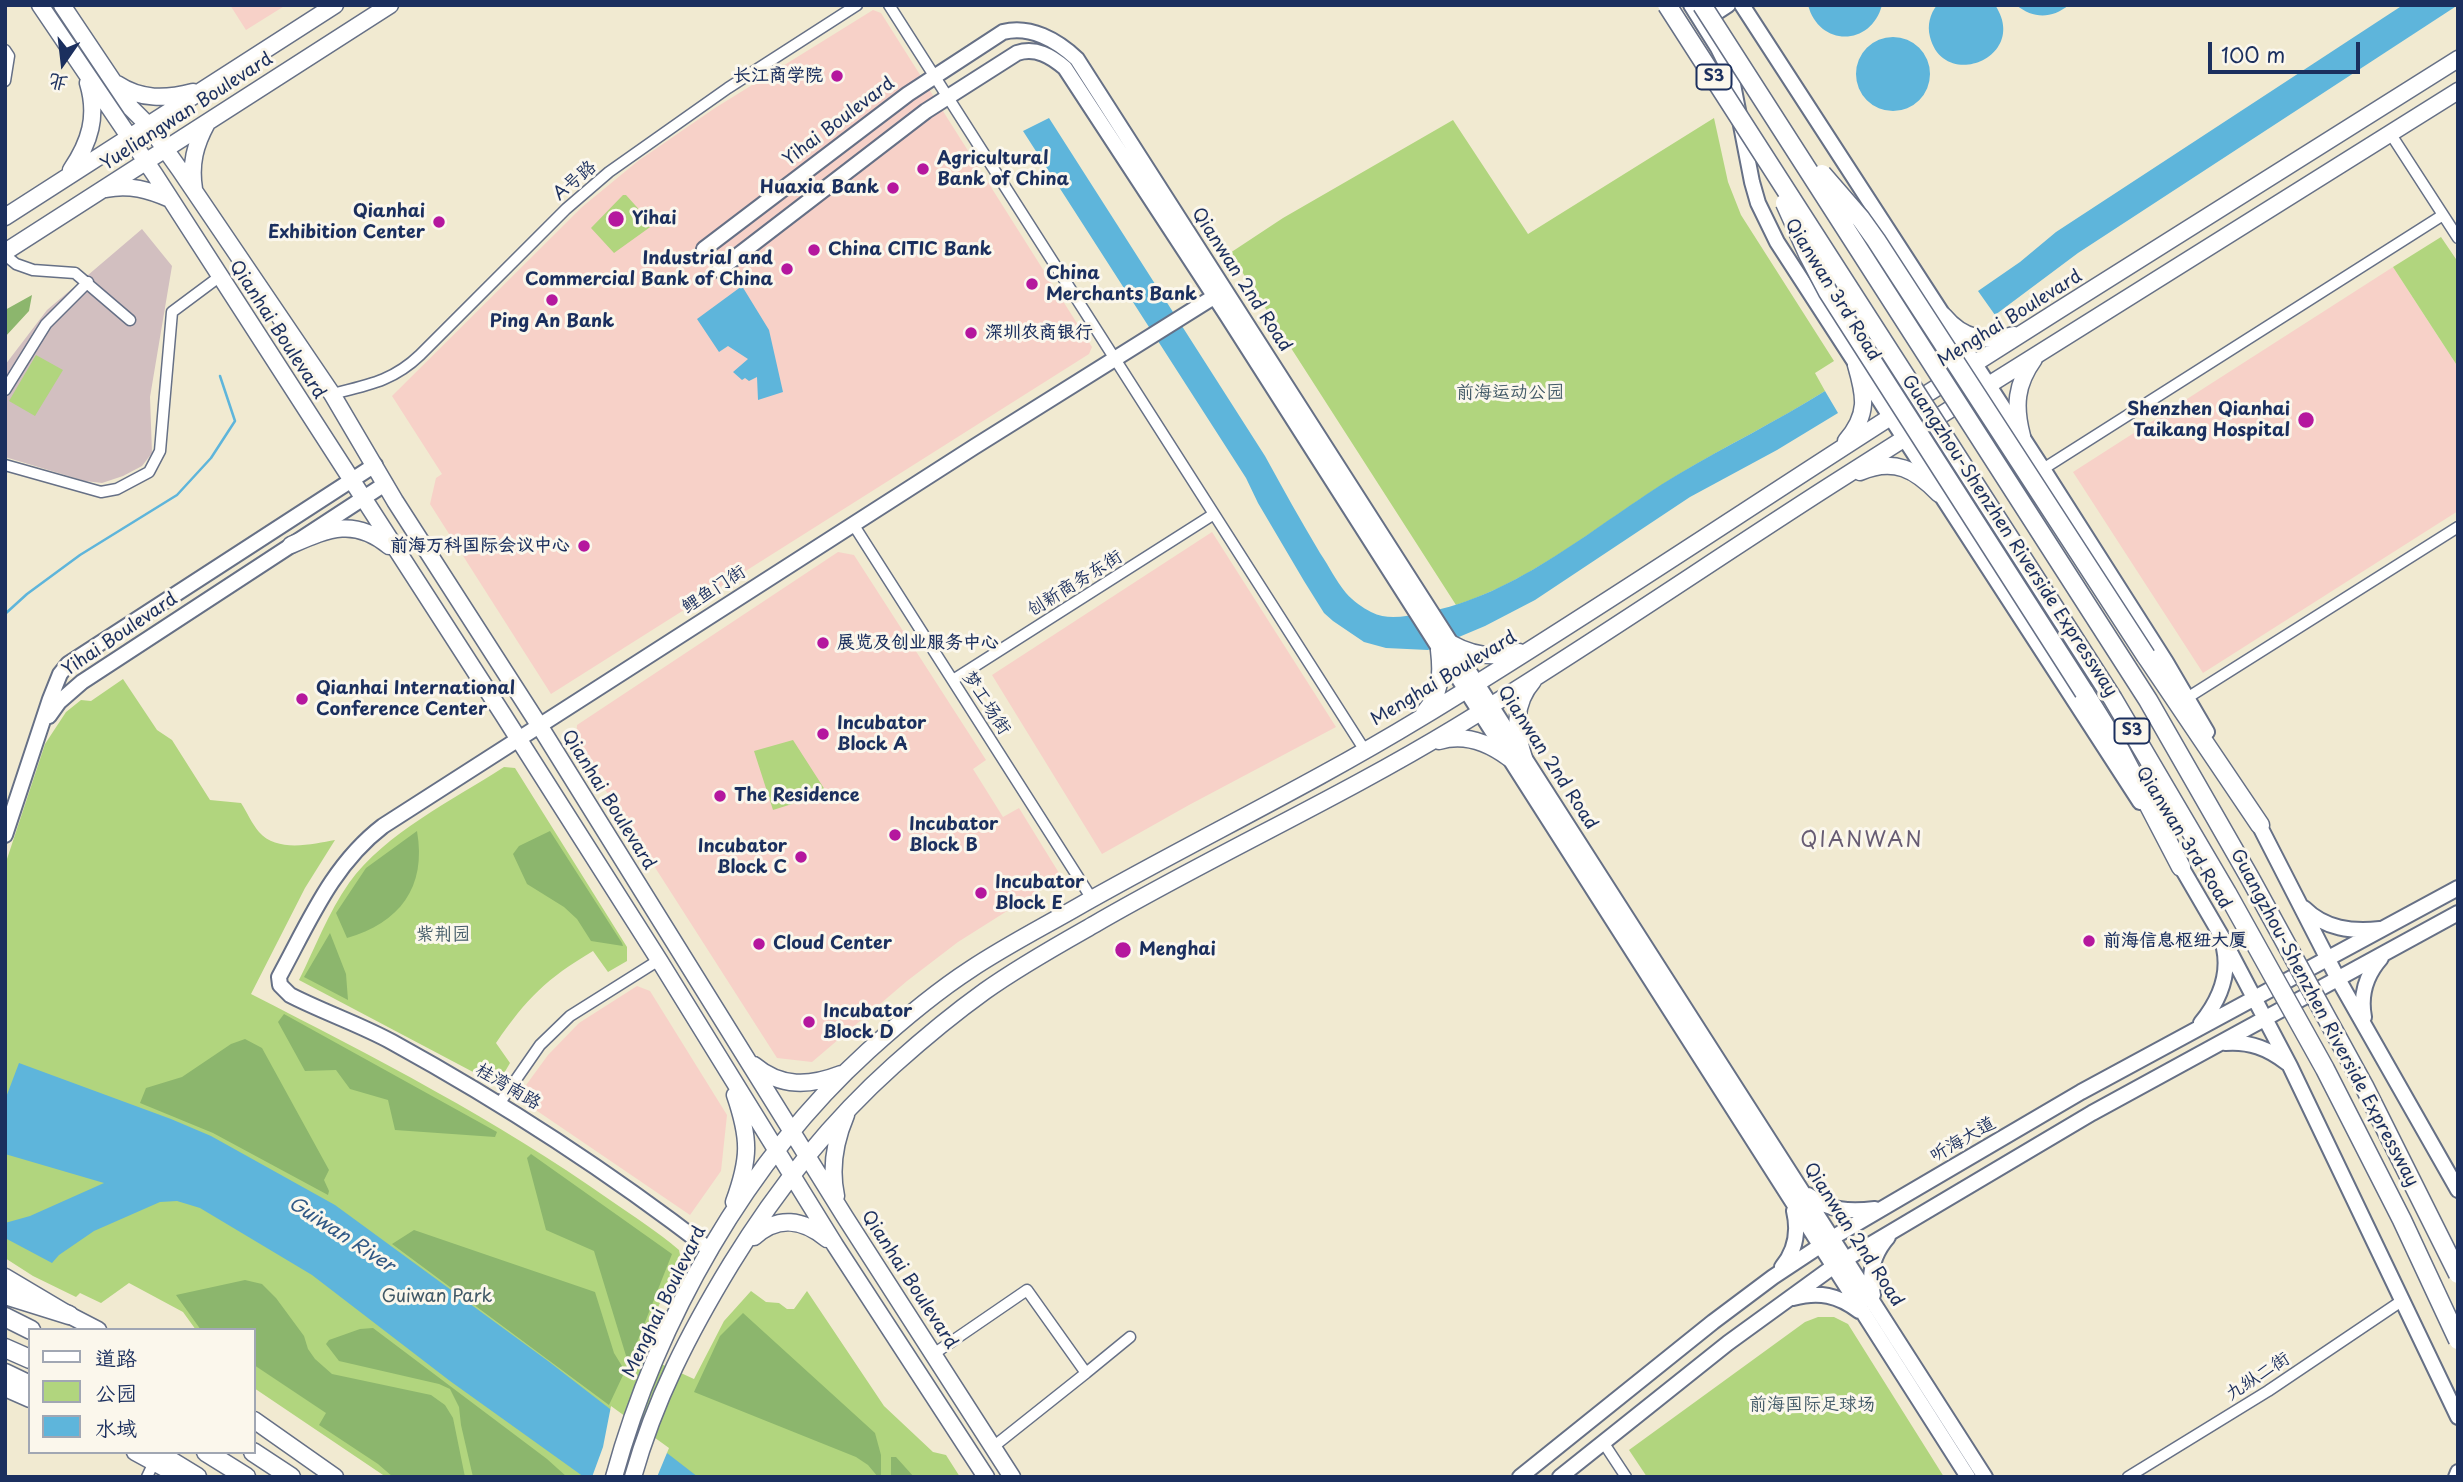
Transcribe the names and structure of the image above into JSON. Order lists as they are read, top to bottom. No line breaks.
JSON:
{"streets":{"highway":["S3","Guangzhou-Shenzhen Riverside Expressway"],"main road":["Yueliangwan Boulevard","Menghai Boulevard","Qianhai Boulevard"],"street":["Yihai Boulevard","A号路","Qianwan 2nd Road","Qianwan 3rd Road","创新商务东街","鲤鱼门街","梦工场街","桂湾南路","听海大道","九纵二街"]},"crossings":[["S3","Qianwan 3rd Road"],["S3","Guangzhou-Shenzhen Riverside Expressway"],["Yueliangwan Boulevard","Qianhai Boulevard"],["Yihai Boulevard","Qianwan 2nd Road"],["Yihai Boulevard","Qianhai Boulevard"],["A号路","Qianhai Boulevard"],["Qianwan 2nd Road","Menghai Boulevard"],["Qianwan 2nd Road","鲤鱼门街"],["Qianwan 2nd Road","听海大道"],["Qianwan 3rd Road","Menghai Boulevard"],["Qianwan 3rd Road","听海大道"],["Qianwan 3rd Road","九纵二街"],["Menghai Boulevard","Qianhai Boulevard"],["Menghai Boulevard","梦工场街"],["Menghai Boulevard","桂湾南路"],["Qianhai Boulevard","鲤鱼门街"],["创新商务东街","梦工场街"],["鲤鱼门街","梦工场街"],["鲤鱼门街","桂湾南路"]],"districts":["QIANWAN"],"water":["Guiwan River"],"parks":["前海运动公园","紫荆园","Guiwan Park","前海国际足球场"],"places":["长江商学院","Agricultural Bank of China","Huaxia Bank","Yihai","Qianhai Exhibition Center","China CITIC Bank","Industrial and Commercial Bank of China","China Merchants Bank","Ping An Bank","深圳农商银行","Shenzhen Qianhai Taikang Hospital","前海万科国际会议中心","展览及创业服务中心","Qianhai International Conference Center","Incubator Block A","The Residence","Incubator Block B","Incubator Block C","Incubator Block E","前海信息枢纽大厦","Cloud Center","Menghai","Incubator Block D"],"legend":["道路","公园","水域"],"scale_bar":"100 m","north":"bottom"}
